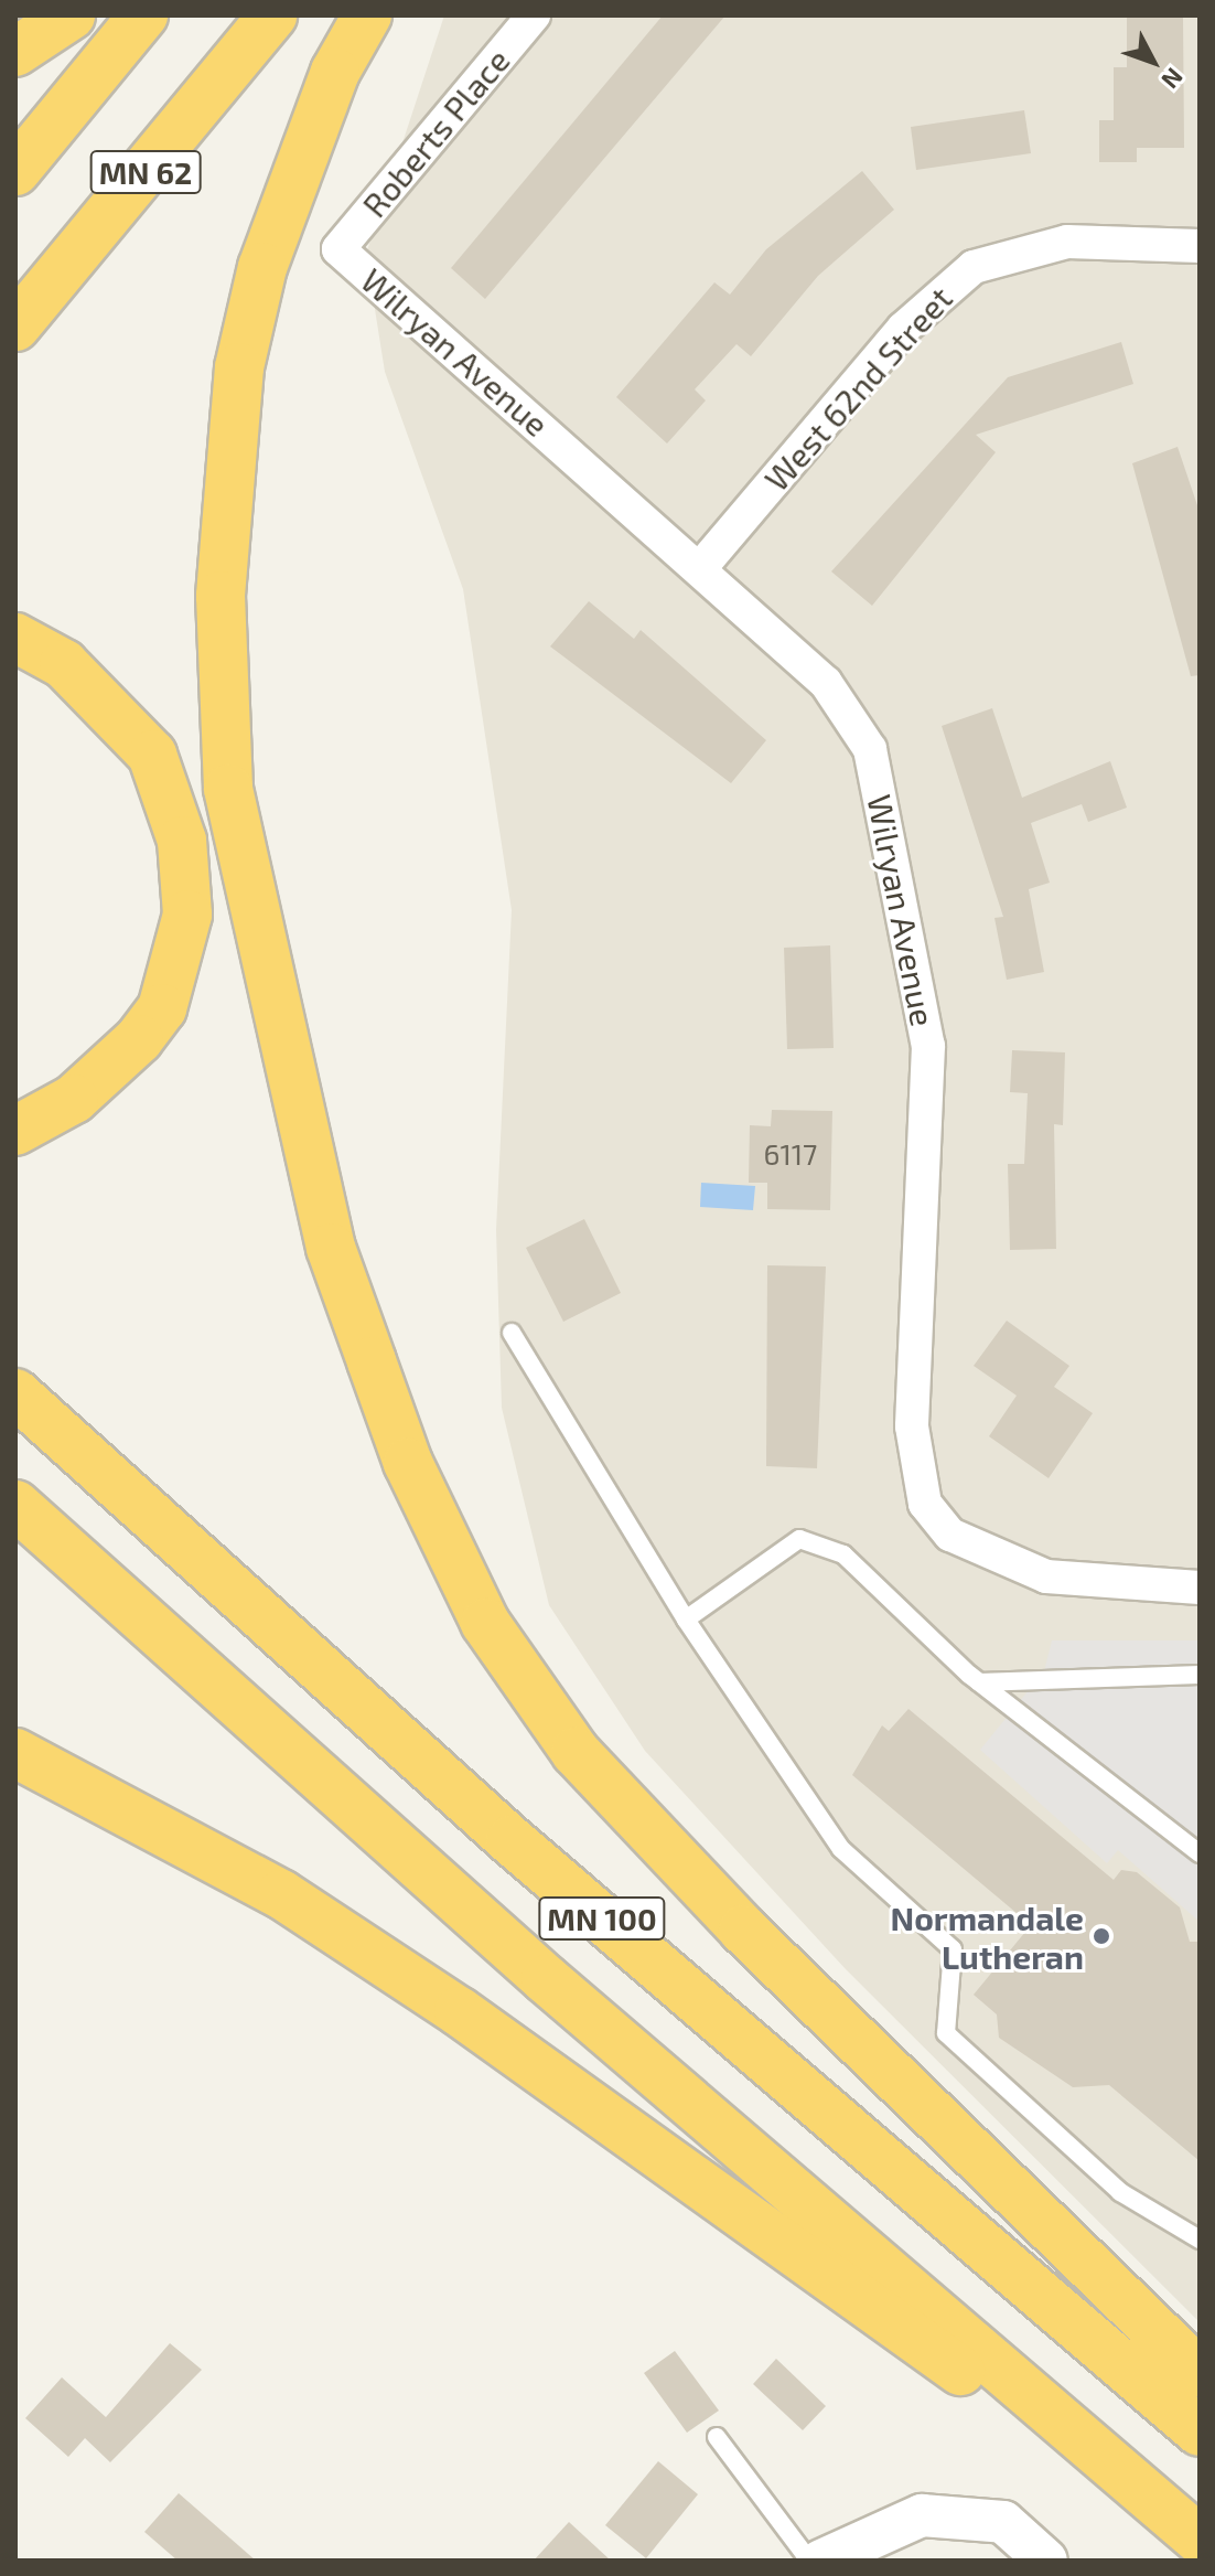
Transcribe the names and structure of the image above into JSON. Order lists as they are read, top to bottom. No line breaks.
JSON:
{"streets":{"highway":["MN 62","MN 100"],"street":["Roberts Place","Wilryan Avenue","West 62nd Street"]},"crossings":[["Roberts Place","Wilryan Avenue"],["Wilryan Avenue","West 62nd Street"]],"places":["Normandale Lutheran"],"house_numbers":["6117"],"north":"bottom right"}
